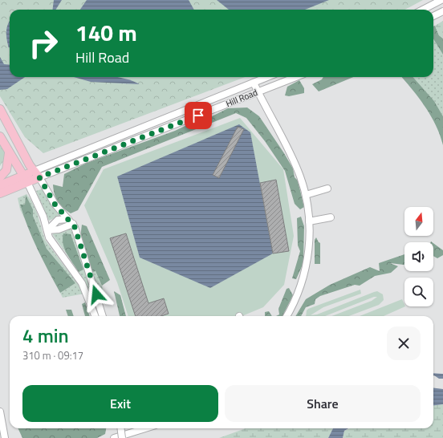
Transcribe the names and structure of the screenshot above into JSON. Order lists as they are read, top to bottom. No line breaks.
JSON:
{"streets":{"main road":["Hill Road"]},"north":"top","page":{"turn":["140 m","Hill Road"],"heading":["4 min","310 m · 09:17"],"buttons":["Exit","Share"]}}
